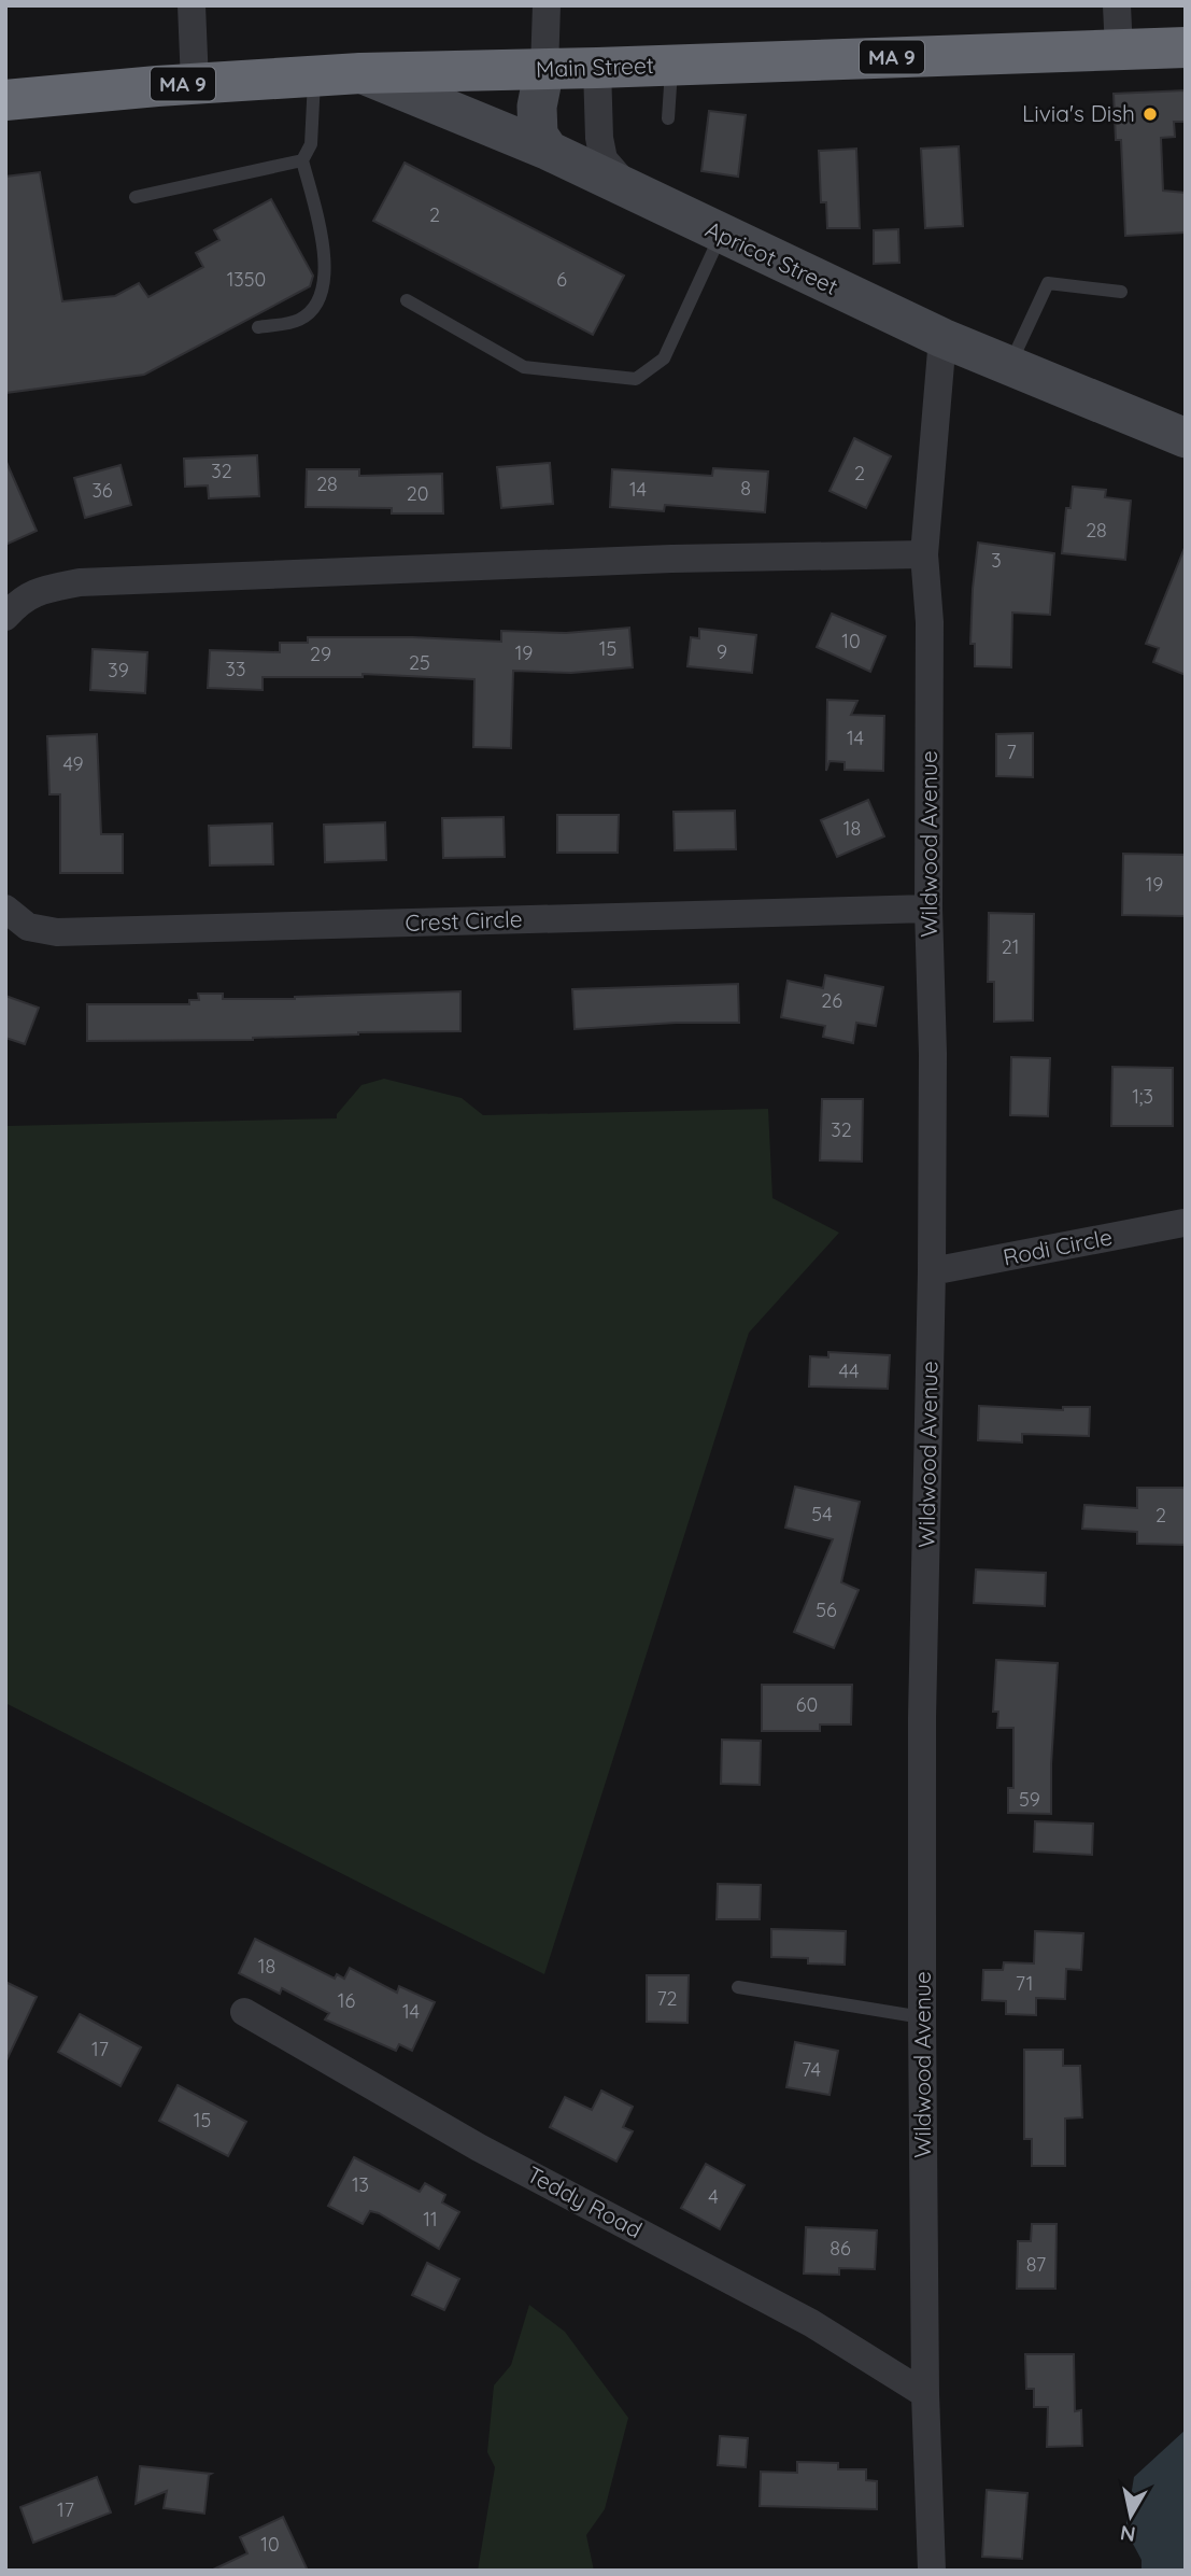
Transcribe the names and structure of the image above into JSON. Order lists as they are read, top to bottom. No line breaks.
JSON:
{"streets":{"highway":["MA 9","Main Street"],"street":["Apricot Street","Wildwood Avenue","Crest Circle","Rodi Circle","Teddy Road"]},"crossings":[["Main Street","Apricot Street"],["Apricot Street","Wildwood Avenue"],["Wildwood Avenue","Crest Circle"],["Wildwood Avenue","Rodi Circle"],["Wildwood Avenue","Teddy Road"]],"places":["Livia's Dish"],"house_numbers":["2","1350","6","32","2","28","8","14","36","20","28","3","10","15","9","19","29","25","33","39","14","7","49","18","19","21","26","1;3","32","44","54","2","56","60","59","18","71","72","16","14","17","74","15","13","4","11","86","87","17","10"],"north":"bottom"}
